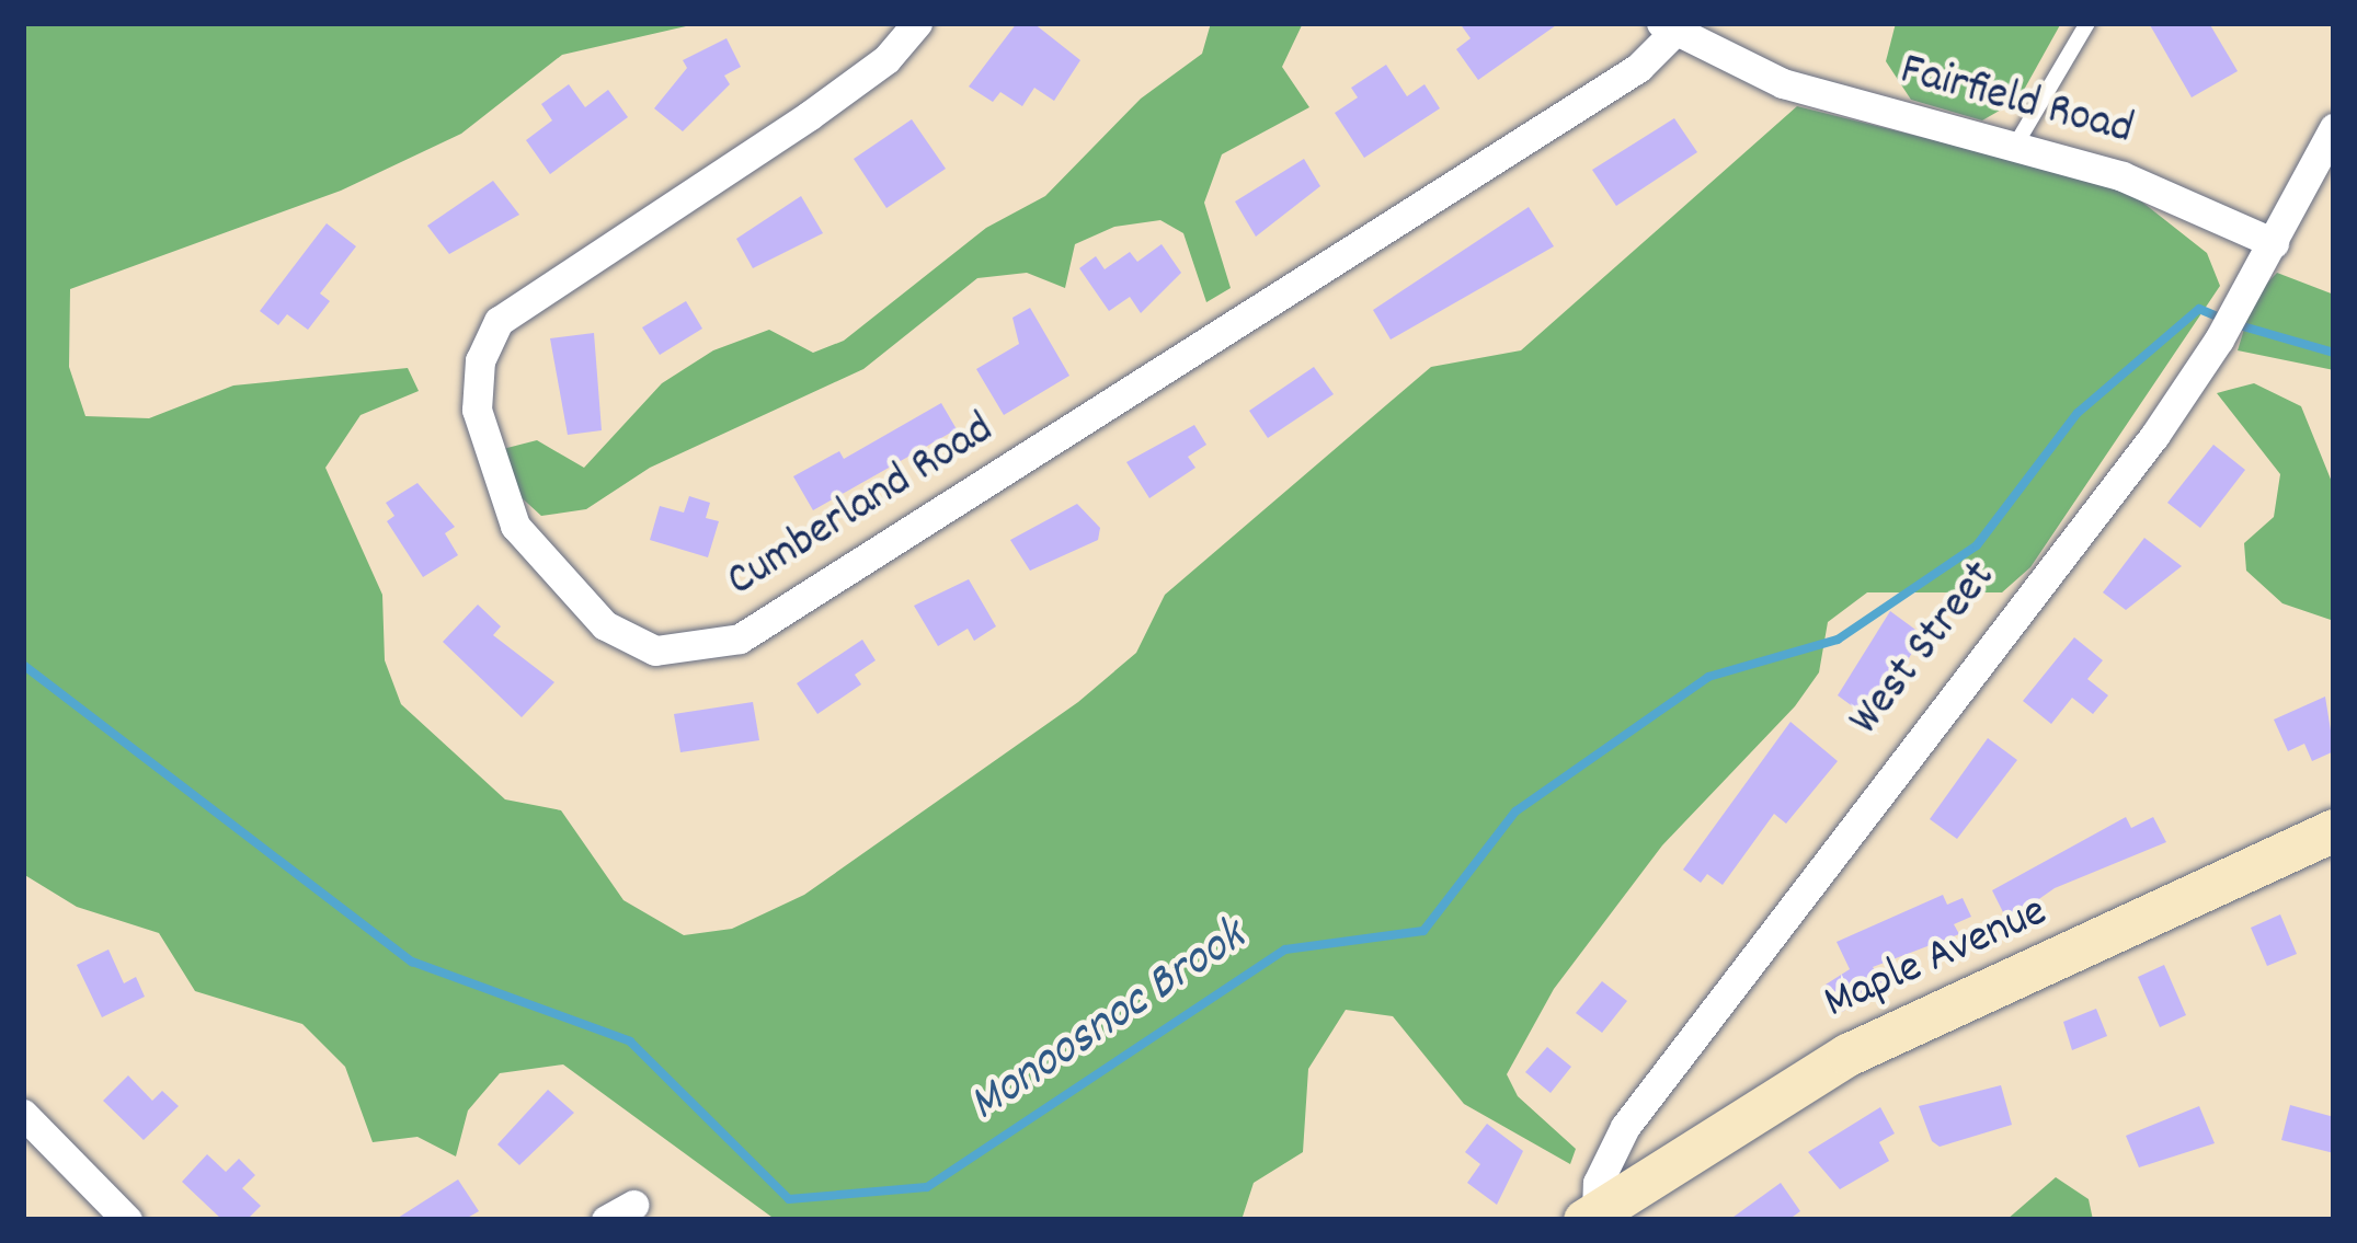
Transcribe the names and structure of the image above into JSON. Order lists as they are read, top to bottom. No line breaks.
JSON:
{"streets":{"main road":["Maple Avenue"],"street":["Fairfield Road","Cumberland Road","West Street"]},"crossings":[["Fairfield Road","Cumberland Road"],["Fairfield Road","West Street"],["West Street","Maple Avenue"]],"water":["Monoosnoc Brook"]}
